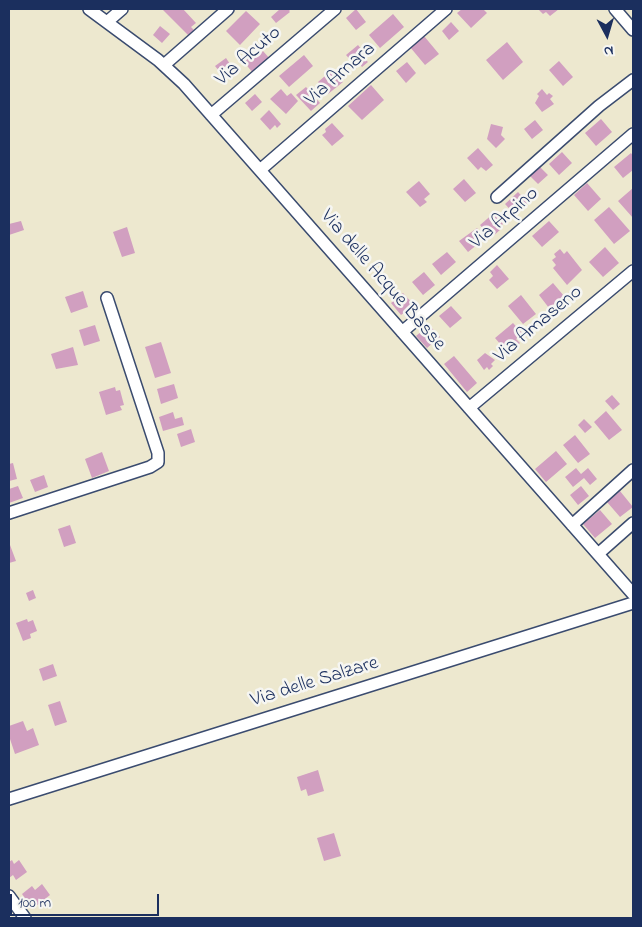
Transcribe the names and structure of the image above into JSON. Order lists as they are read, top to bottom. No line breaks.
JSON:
{"streets":{"street":["Via Acuto","Via Arnara","Via Arpino","Via delle Acque Basse","Via Amaseno","Via delle Salzare"]},"crossings":[["Via Acuto","Via delle Acque Basse"],["Via Arnara","Via delle Acque Basse"],["Via Arpino","Via delle Acque Basse"],["Via delle Acque Basse","Via Amaseno"]],"scale_bar":"100 m","north":"bottom"}
